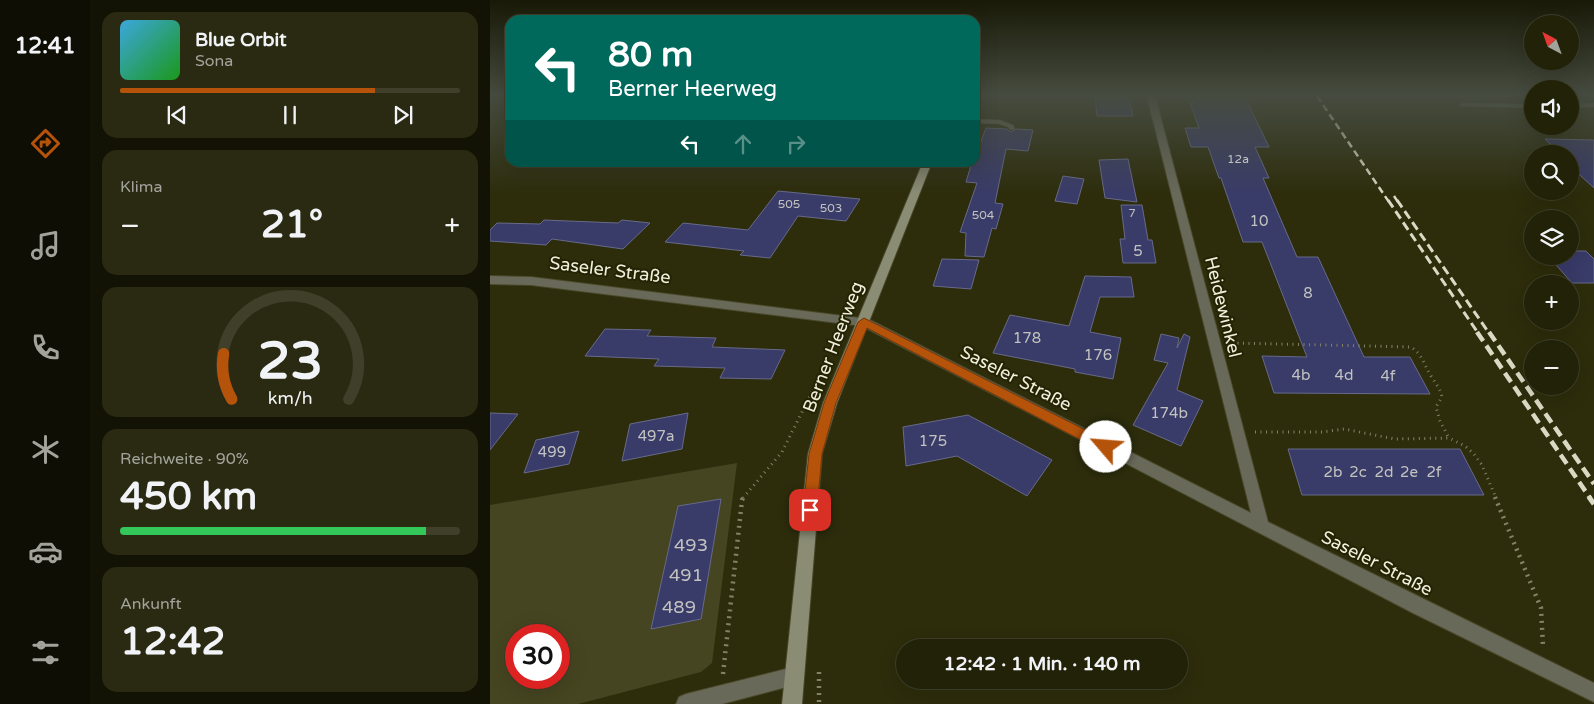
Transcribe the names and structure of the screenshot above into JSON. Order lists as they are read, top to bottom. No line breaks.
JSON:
{"streets":{"main road":["Berner Heerweg"],"street":["Saseler Straße","Heidewinkel"]},"crossings":[["Saseler Straße","Heidewinkel"],["Saseler Straße","Berner Heerweg"]],"house_numbers":["12a","505","503","7","504","10","5","8","178","176","4b","4d","4f","174b","497a","175","499","2b","2c","2d","2e","2f","493","491","489"],"north":"top left","page":{"tabs":"12:41","map_buttons":["+","−"],"turn":["80 m","Berner Heerweg"],"song":["Blue Orbit","Sona"],"tile":["Klima",["Reichweite · 90%","450 km"],["Ankunft","12:42"]],"heat":["−","21°","+"],"limit":"30","trip":"12:42 · 1 Min. · 140 m","gauge":["23","km/h"]}}
